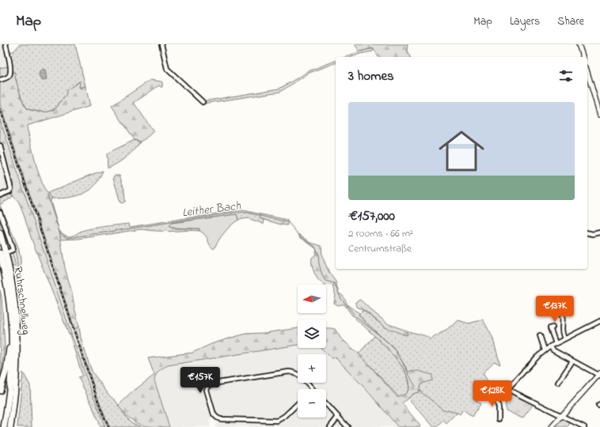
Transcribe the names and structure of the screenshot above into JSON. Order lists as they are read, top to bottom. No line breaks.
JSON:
{"streets":{"highway":["Ruhrschnellweg"]},"water":["Leither Bach"],"north":"left","page":{"header":"Map","nav":["Map","Layers","Share"],"heading":"3 homes","list":[{"name":"€157,000","note":"2 rooms · 66 m² · Centrumstraße"}],"map_buttons":["+","−"],"price":["€137K","€157K","€128K"]}}
